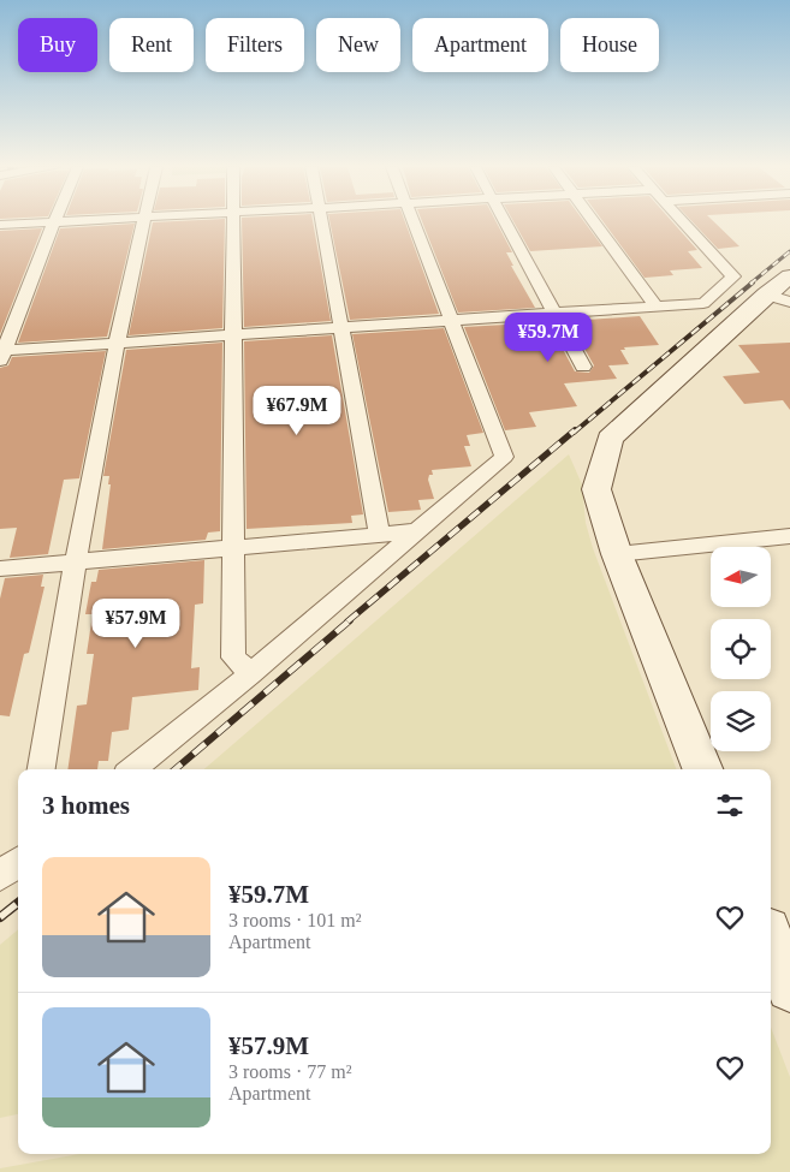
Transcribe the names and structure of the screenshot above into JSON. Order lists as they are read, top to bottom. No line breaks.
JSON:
{"north":"left","page":{"chip":["Buy","Rent","Filters","New","Apartment","House"],"price":["¥59.7M","¥67.9M","¥57.9M"],"heading":"3 homes","list":[{"name":"¥59.7M","note":"3 rooms · 101 m² · Apartment"},{"name":"¥57.9M","note":"3 rooms · 77 m² · Apartment"}]}}
